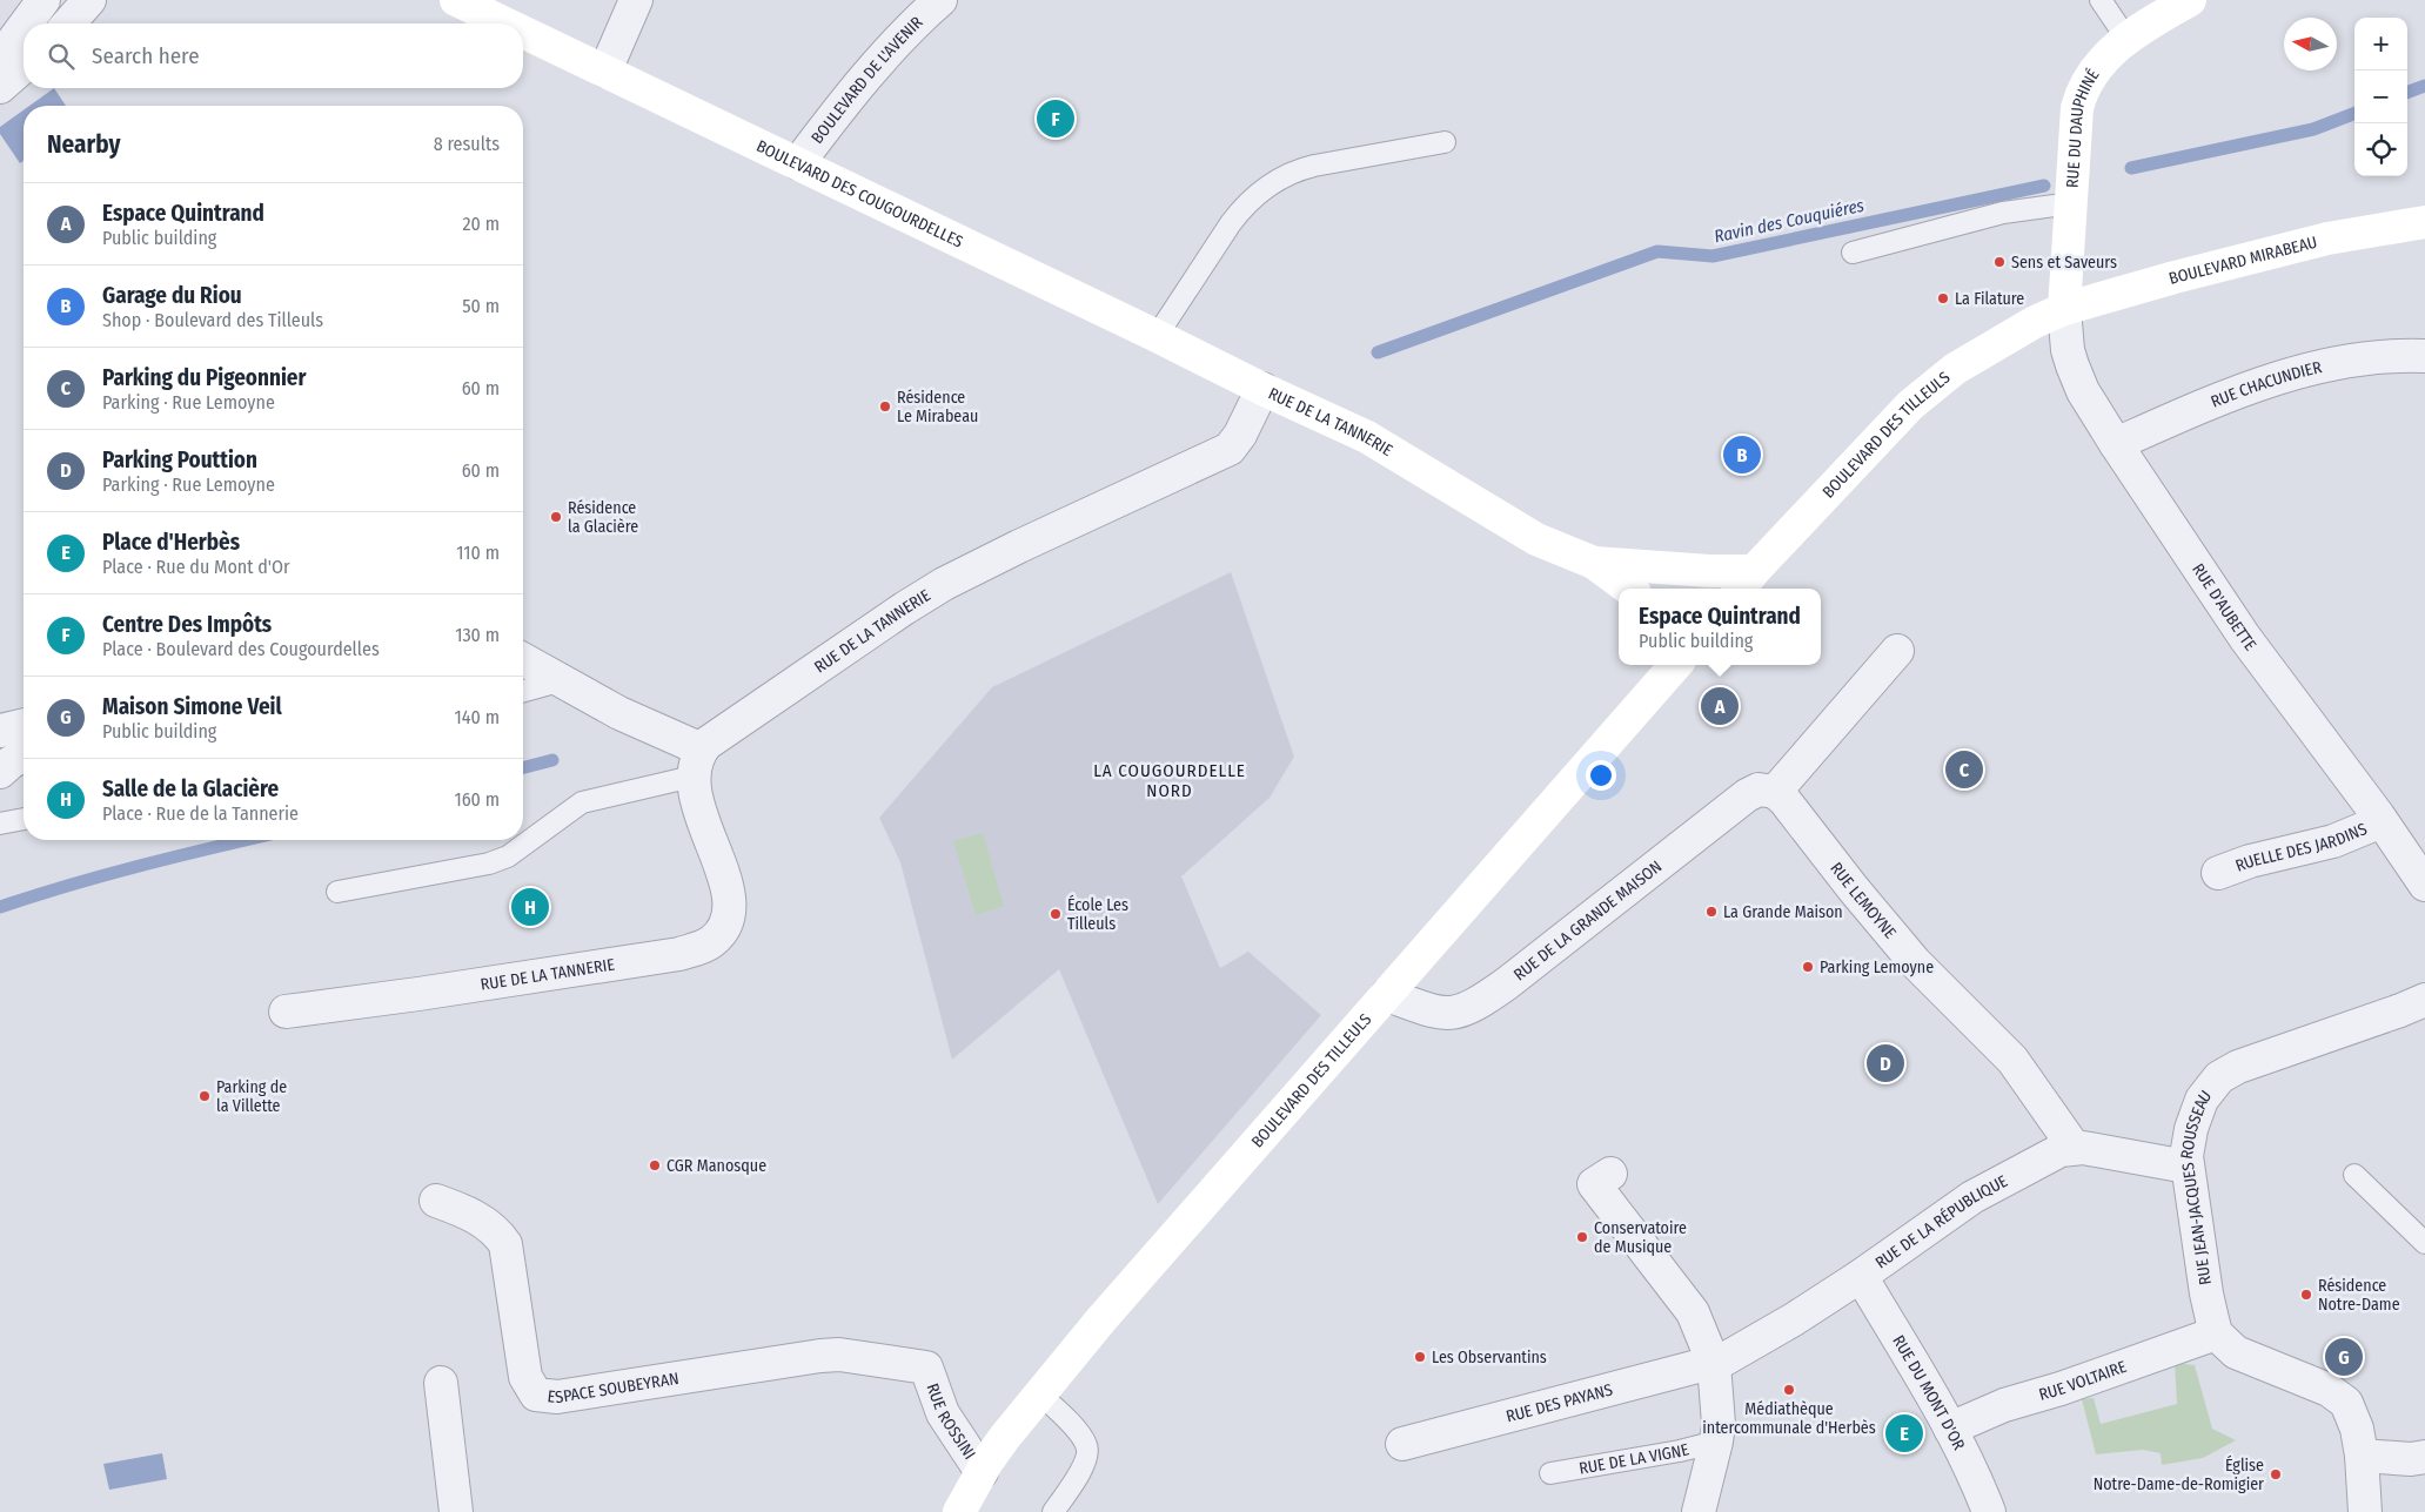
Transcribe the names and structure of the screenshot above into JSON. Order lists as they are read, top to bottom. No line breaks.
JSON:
{"streets":{"street":["BOULEVARD DE L'AVENIR","RUE DU DAUPHINÉ","BOULEVARD DES COUGOURDELLES","BOULEVARD MIRABEAU","RUE CHACUNDIER","RUE DE LA TANNERIE","BOULEVARD DES TILLEULS","RUE D'AUBETTE","RUELLE DES JARDINS","RUE LEMOYNE","RUE DE LA GRANDE MAISON","RUE JEAN-JACQUES ROUSSEAU","RUE DE LA RÉPUBLIQUE","RUE VOLTAIRE","ESPACE SOUBEYRAN","RUE DU MONT D'OR","RUE DES PAYANS","RUE ROSSINI"],"lane":["RUE DE LA VIGNE"]},"crossings":[["BOULEVARD DE L'AVENIR","BOULEVARD DES COUGOURDELLES"],["RUE DU DAUPHINÉ","BOULEVARD MIRABEAU"],["RUE DU DAUPHINÉ","BOULEVARD DES TILLEULS"],["RUE DU DAUPHINÉ","RUE D'AUBETTE"],["BOULEVARD DES COUGOURDELLES","RUE DE LA TANNERIE"],["BOULEVARD MIRABEAU","BOULEVARD DES TILLEULS"],["BOULEVARD MIRABEAU","RUE D'AUBETTE"],["RUE CHACUNDIER","RUE D'AUBETTE"],["BOULEVARD DES TILLEULS","RUE D'AUBETTE"],["BOULEVARD DES TILLEULS","RUE DE LA GRANDE MAISON"],["BOULEVARD DES TILLEULS","RUE ROSSINI"],["RUE D'AUBETTE","RUELLE DES JARDINS"],["RUE LEMOYNE","RUE DE LA GRANDE MAISON"],["RUE LEMOYNE","RUE DE LA RÉPUBLIQUE"],["RUE JEAN-JACQUES ROUSSEAU","RUE VOLTAIRE"],["RUE DE LA RÉPUBLIQUE","RUE DU MONT D'OR"],["RUE DE LA RÉPUBLIQUE","RUE DES PAYANS"],["RUE VOLTAIRE","RUE DU MONT D'OR"],["ESPACE SOUBEYRAN","RUE ROSSINI"]],"districts":["LA COUGOURDELLE NORD"],"water":["Ravin des Couquiéres"],"places":["Sens et Saveurs","La Filature","Résidence Le Mirabeau","Résidence la Glacière","La Grande Maison","École Les Tilleuls","Parking Lemoyne","Parking de la Villette","CGR Manosque","Conservatoire de Musique","Résidence Notre-Dame","Les Observantins","Médiathèque intercommunale d'Herbès","Église Notre-Dame-de-Romigier"],"north":"left","page":{"map_buttons":["+","−"],"search":"Search here","pins":["F","B","A","C","H","D","G","E"],"heading":["Nearby","8 results"],"list":[{"mark":"A","name":"Espace Quintrand","note":"Public building","value":"20 m"},{"mark":"B","name":"Garage du Riou","note":"Shop · Boulevard des Tilleuls","value":"50 m"},{"mark":"C","name":"Parking du Pigeonnier","note":"Parking · Rue Lemoyne","value":"60 m"},{"mark":"D","name":"Parking Pouttion","note":"Parking · Rue Lemoyne","value":"60 m"},{"mark":"E","name":"Place d'Herbès","note":"Place · Rue du Mont d'Or","value":"110 m"},{"mark":"F","name":"Centre Des Impôts","note":"Place · Boulevard des Cougourdelles","value":"130 m"},{"mark":"G","name":"Maison Simone Veil","note":"Public building","value":"140 m"},{"mark":"H","name":"Salle de la Glacière","note":"Place · Rue de la Tannerie","value":"160 m"}],"popup":["Espace Quintrand","Public building"]}}
